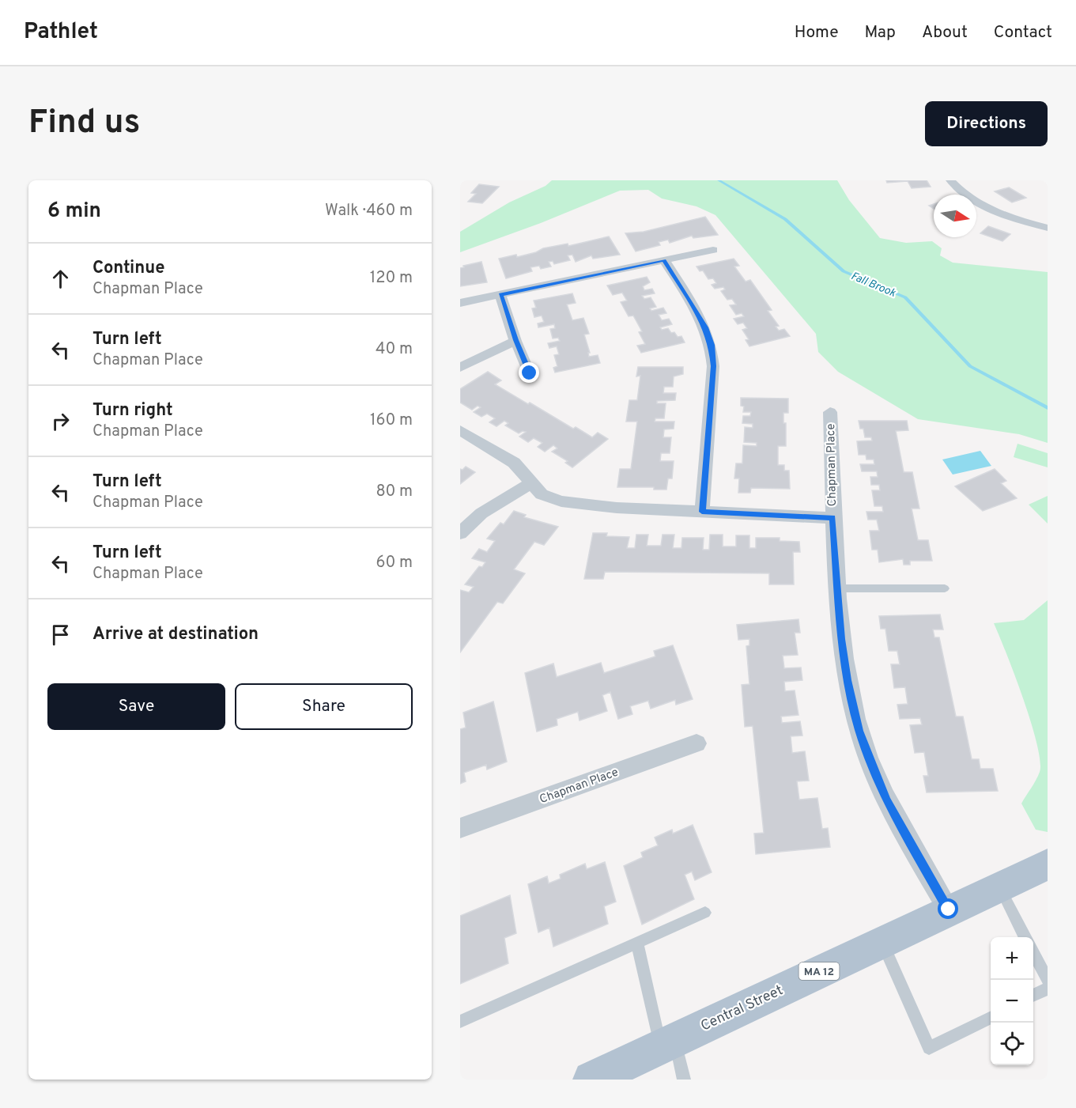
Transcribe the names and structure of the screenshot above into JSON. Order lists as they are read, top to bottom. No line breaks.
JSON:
{"streets":{"main road":["MA 12","Central Street"],"street":["Chapman Place"]},"crossings":[["Chapman Place","Central Street"]],"water":["Fall Brook"],"north":"right","page":{"header":"Pathlet","nav":["Home","Map","About","Contact"],"buttons":["Directions",["Save","Share"]],"title":"Find us","heading":["6 min","Walk · 460 m"],"list":[["Continue","Chapman Place","120 m"],["Turn left","Chapman Place","40 m"],["Turn right","Chapman Place","160 m"],["Turn left","Chapman Place","80 m"],["Turn left","Chapman Place","60 m"],"Arrive at destination"],"map_buttons":["+","−"]}}
